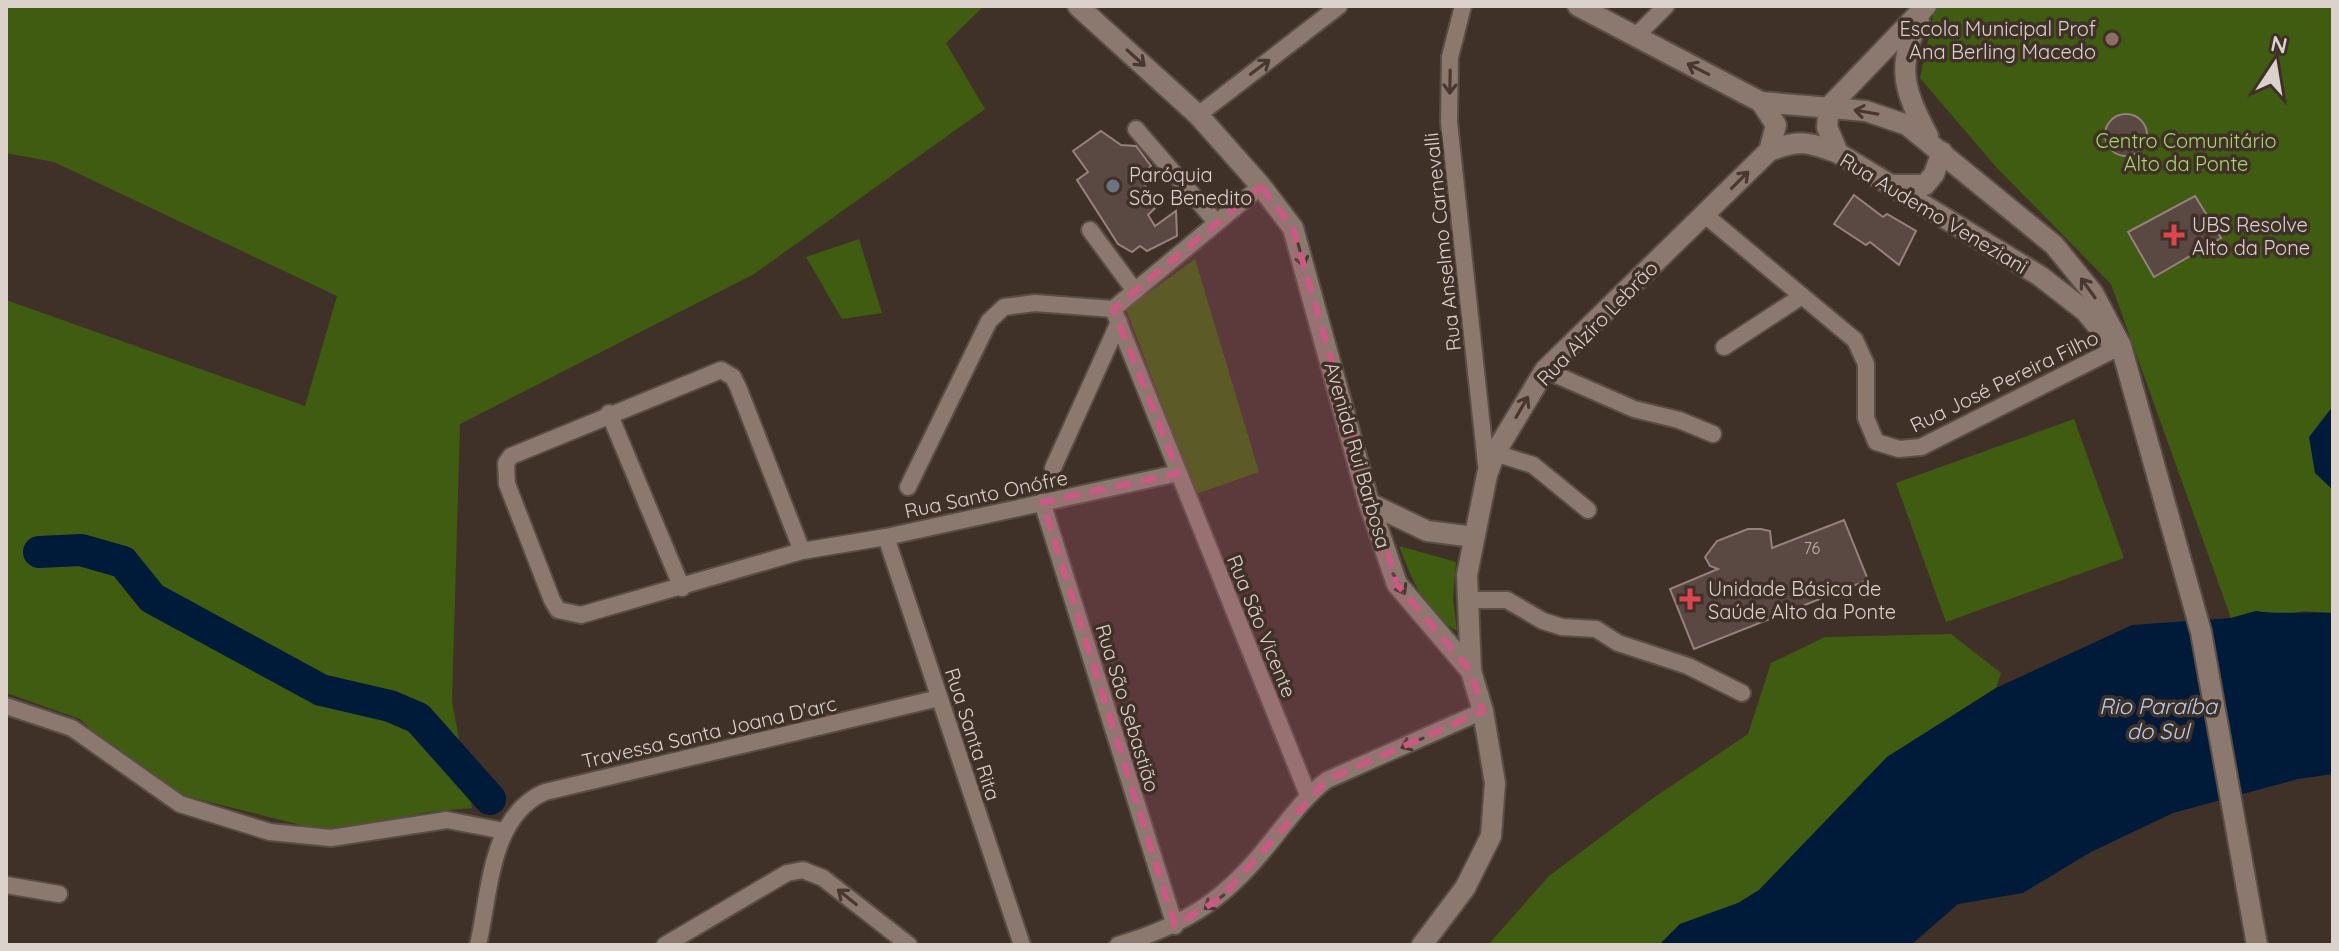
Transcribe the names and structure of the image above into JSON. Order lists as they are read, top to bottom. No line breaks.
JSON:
{"streets":{"main road":["Rua Audemo Veneziani","Rua Alzíro Lebrão","Avenida Rui Barbosa"],"street":["Rua Anselmo Carnevalli","Rua José Pereira Filho","Rua Santo Onófre","Rua São Vicente","Rua São Sebastião","Travessa Santa Joana D'arc","Rua Santa Rita"]},"crossings":[["Rua Audemo Veneziani","Rua Alzíro Lebrão"],["Rua Audemo Veneziani","Rua José Pereira Filho"],["Rua Anselmo Carnevalli","Rua Alzíro Lebrão"],["Rua Alzíro Lebrão","Rua José Pereira Filho"],["Rua Alzíro Lebrão","Avenida Rui Barbosa"],["Rua Santo Onófre","Rua São Vicente"],["Rua Santo Onófre","Rua São Sebastião"],["Rua Santo Onófre","Rua Santa Rita"],["Travessa Santa Joana D'arc","Rua Santa Rita"]],"one_way":["Rua Anselmo Carnevalli","Avenida Rui Barbosa"],"water":["Rio Paraíba do Sul"],"parks":["Centro Comunitário Alto da Ponte"],"places":{"other":["Escola Municipal Prof Ana Berling Macedo","Paróquia São Benedito"],"health":["UBS Resolve Alto da Pone","Unidade Básica de Saúde Alto da Ponte"]},"house_numbers":["76"],"north":"top"}
